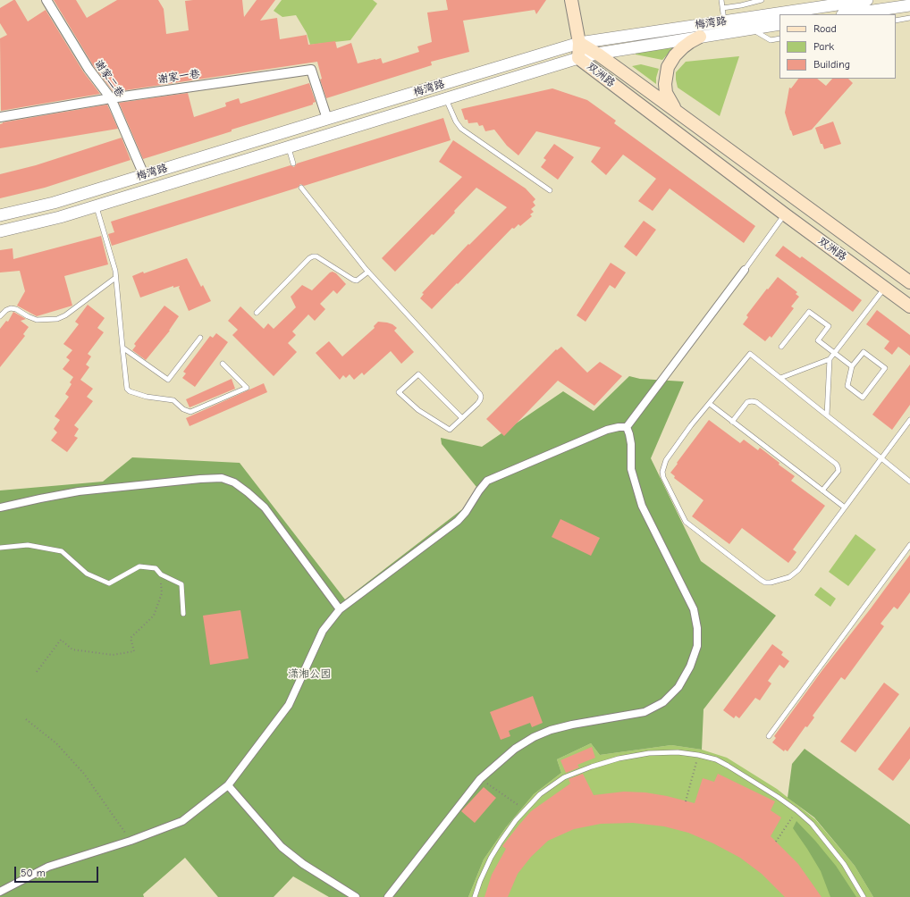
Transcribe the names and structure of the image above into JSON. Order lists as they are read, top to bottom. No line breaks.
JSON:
{"streets":{"main road":["双洲路"],"street":["梅湾路","谢家一巷","谢家二巷"]},"crossings":[["梅湾路","双洲路"],["梅湾路","谢家一巷"],["梅湾路","谢家二巷"],["谢家一巷","谢家二巷"]],"parks":["潇湘公园"],"legend":["Road","Park","Building"],"scale_bar":"50 m"}
